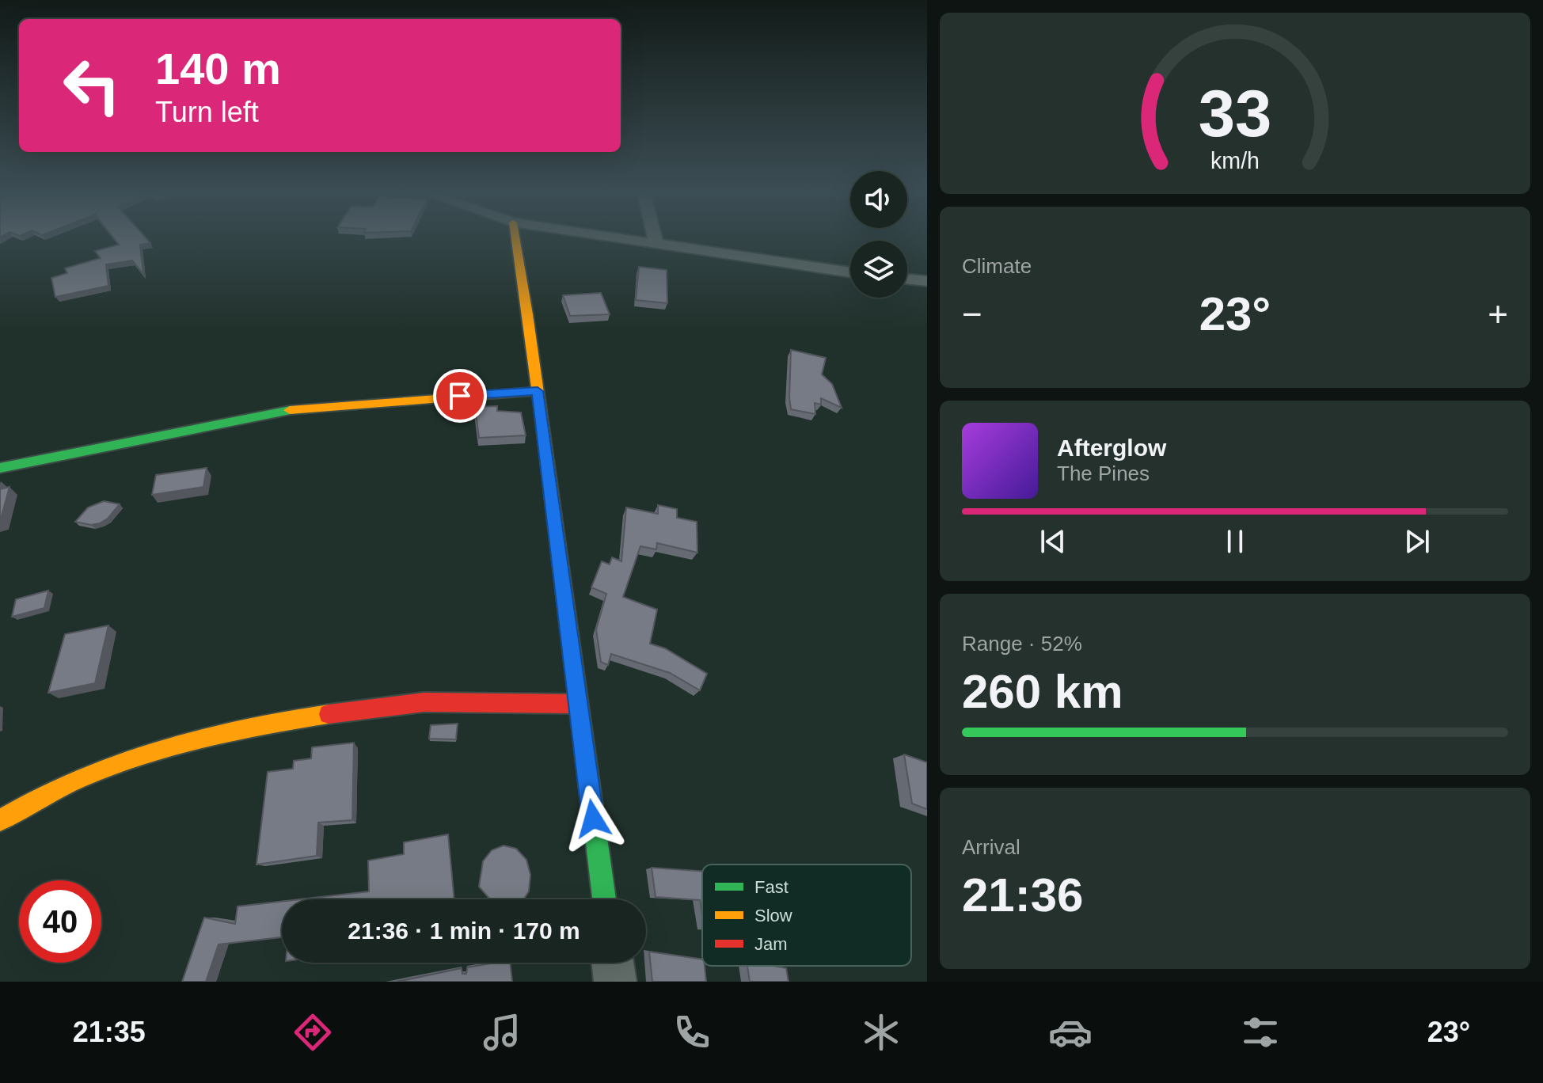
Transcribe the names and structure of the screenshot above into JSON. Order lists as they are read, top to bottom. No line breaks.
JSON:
{"legend":["Fast","Slow","Jam"],"page":{"turn":["140 m","Turn left"],"tile":["Climate",["Range · 52%","260 km"],["Arrival","21:36"]],"heat":["−","23°","+"],"song":["Afterglow","The Pines"],"limit":"40","trip":"21:36 · 1 min · 170 m","tabs":["21:35","23°"],"gauge":["33","km/h"]}}
